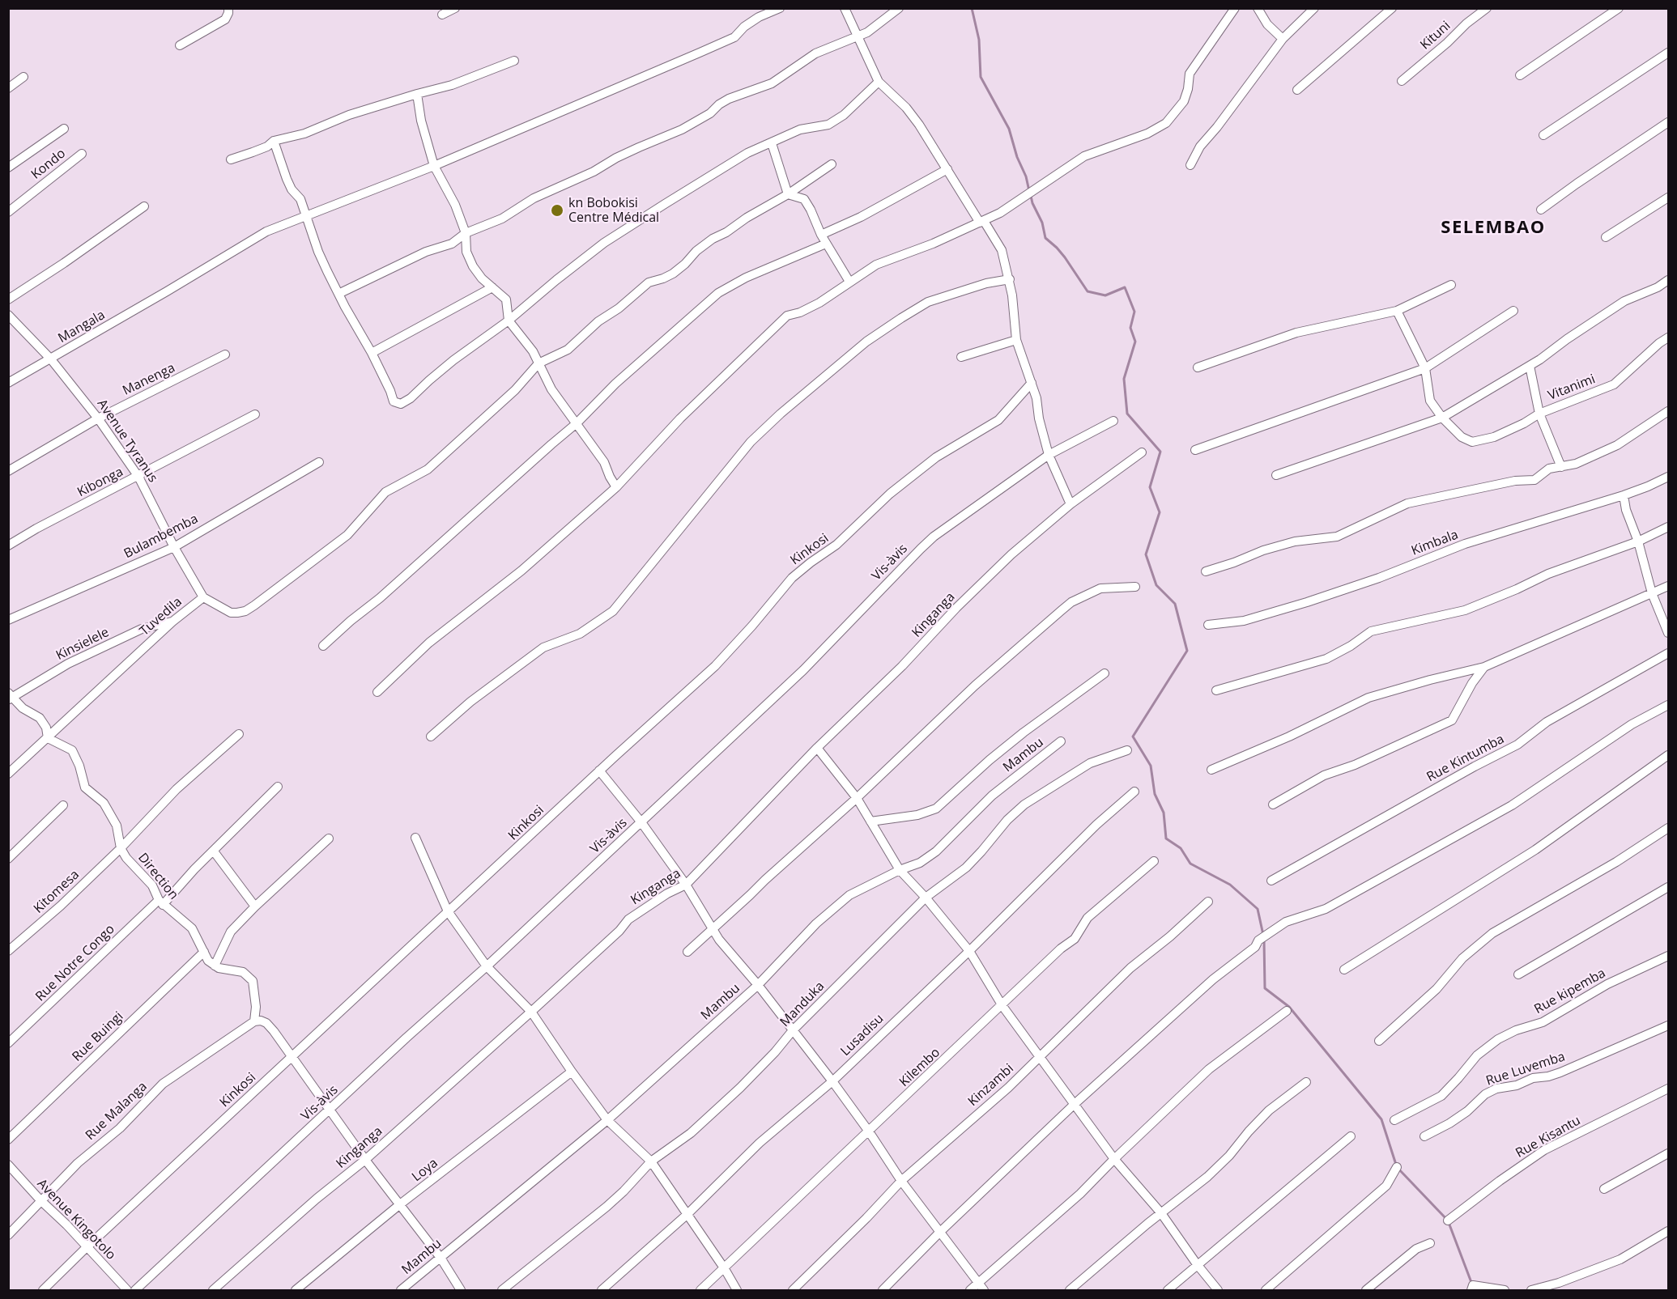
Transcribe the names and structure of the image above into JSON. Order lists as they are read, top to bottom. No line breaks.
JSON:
{"streets":{"street":["Kituni","Kondo","Mangala","Manenga","Vitanimi","Avenue Tyranus","Kibonga","Bulambemba","Kimbala","Kinkosi","Vis-àvis","Kinganga","Tuvedila","Kinsielele","Mambu","Rue Kintumba","Direction","Kitomesa","Rue Notre Congo","Rue kipemba","Manduka","Lusadisu","Rue Buingi","Kilembo","Rue Luvemba","Kinzambi","Rue Malanga","Rue Kisantu","Loya","Avenue Kingotolo"]},"crossings":[["Mangala","Avenue Tyranus"],["Manenga","Avenue Tyranus"],["Avenue Tyranus","Kibonga"],["Avenue Tyranus","Bulambemba"],["Avenue Tyranus","Tuvedila"],["Kinkosi","Avenue Kingotolo"],["Tuvedila","Kinsielele"],["Tuvedila","Direction"],["Direction","Kitomesa"],["Direction","Rue Notre Congo"],["Direction","Rue Buingi"],["Rue Malanga","Avenue Kingotolo"]],"districts":["SELEMBAO"],"places":["kn Bobokisi Centre Médical"]}
